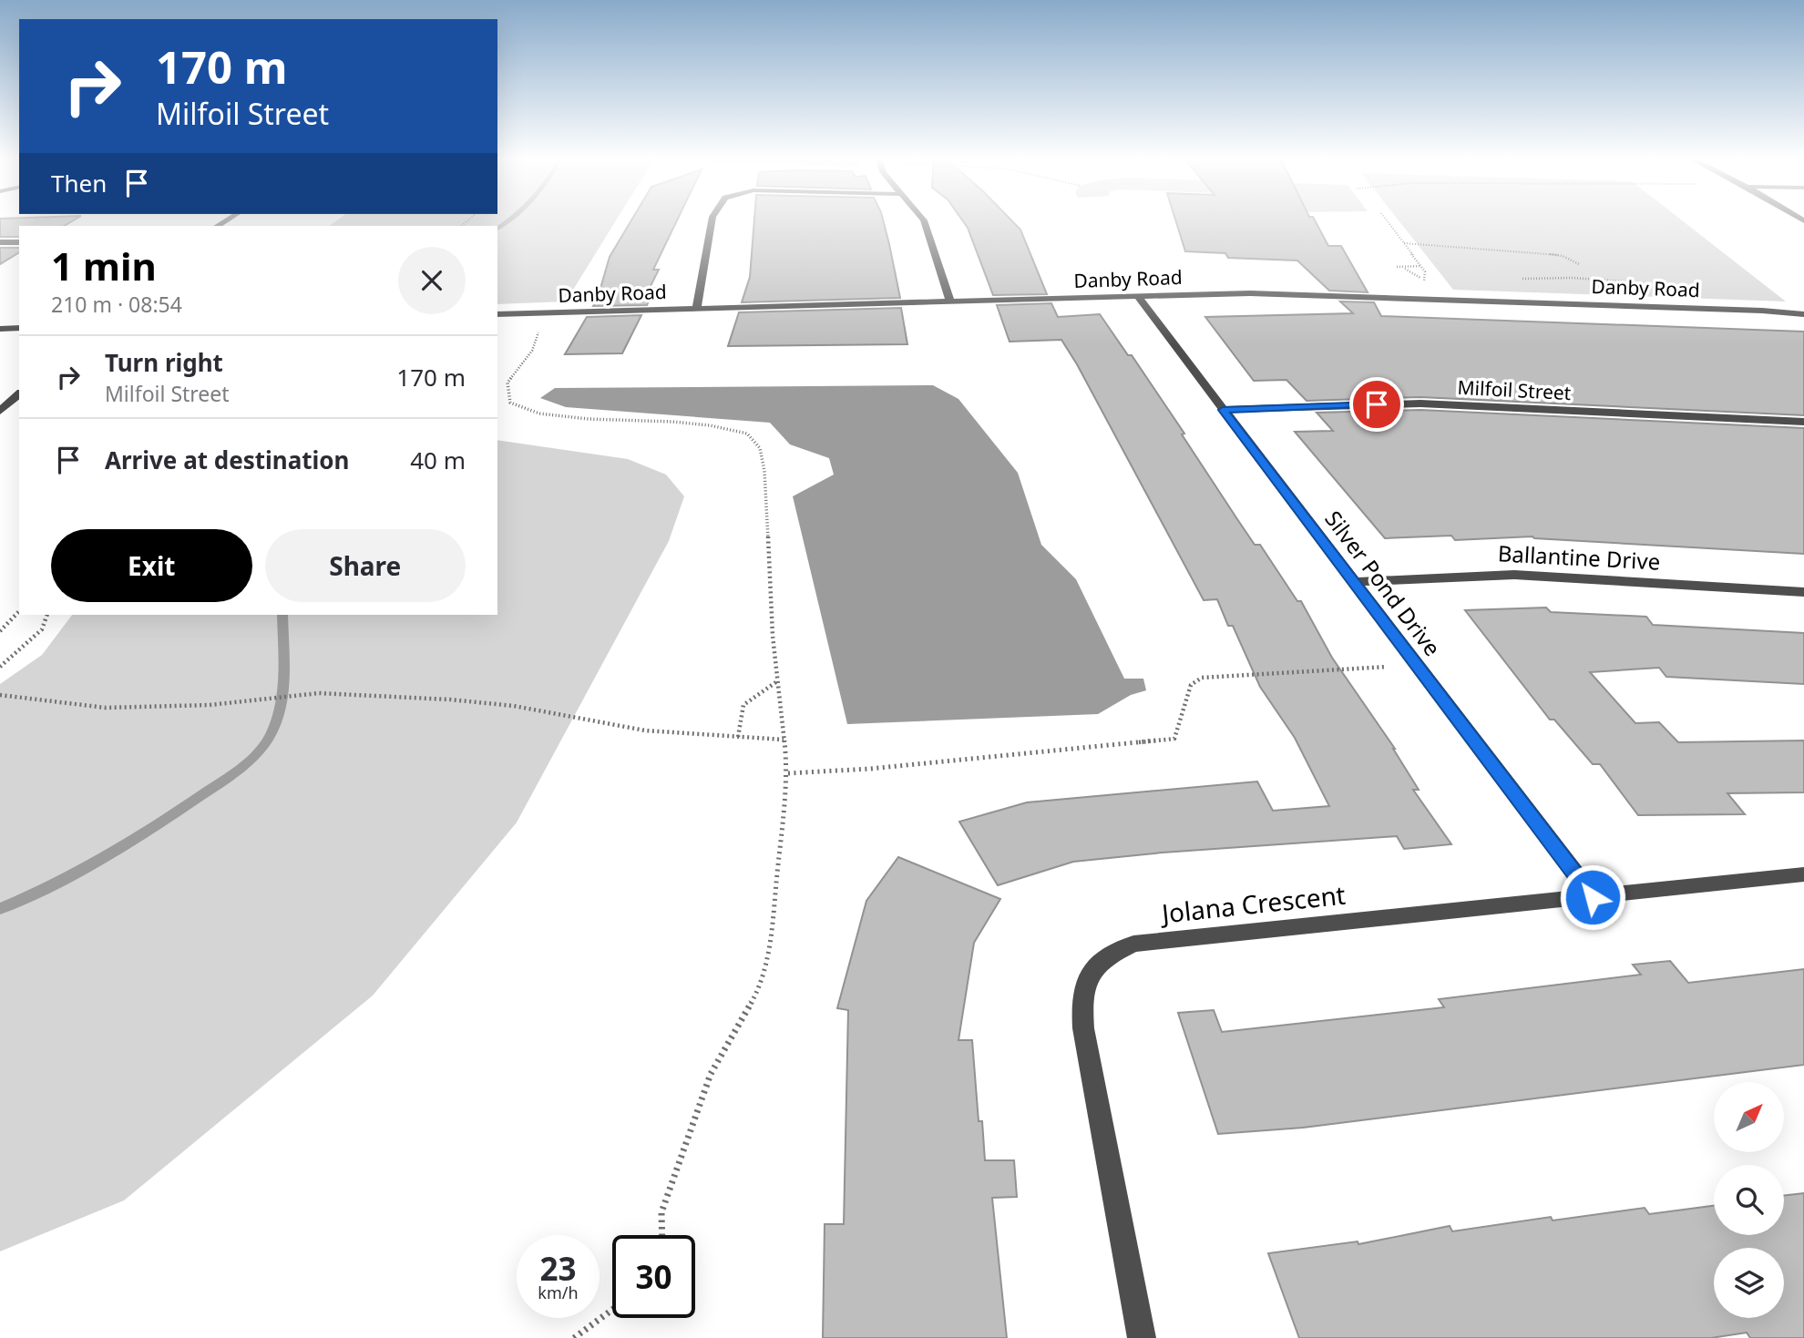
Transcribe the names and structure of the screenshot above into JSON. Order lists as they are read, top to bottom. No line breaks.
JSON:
{"streets":{"street":["Danby Road","Milfoil Street","Ballantine Drive","Silver Pond Drive","Jolana Crescent"]},"crossings":[["Danby Road","Silver Pond Drive"],["Milfoil Street","Silver Pond Drive"],["Ballantine Drive","Silver Pond Drive"],["Silver Pond Drive","Jolana Crescent"]],"north":"top right","page":{"turn":["170 m","Milfoil Street"],"then":"Then","heading":["1 min","210 m · 08:54"],"list":[{"name":"Turn right","note":"Milfoil Street","value":"170 m"},{"name":"Arrive at destination","value":"40 m"}],"buttons":["Exit","Share"],"speed":"23 km/h","limit":"30"}}
